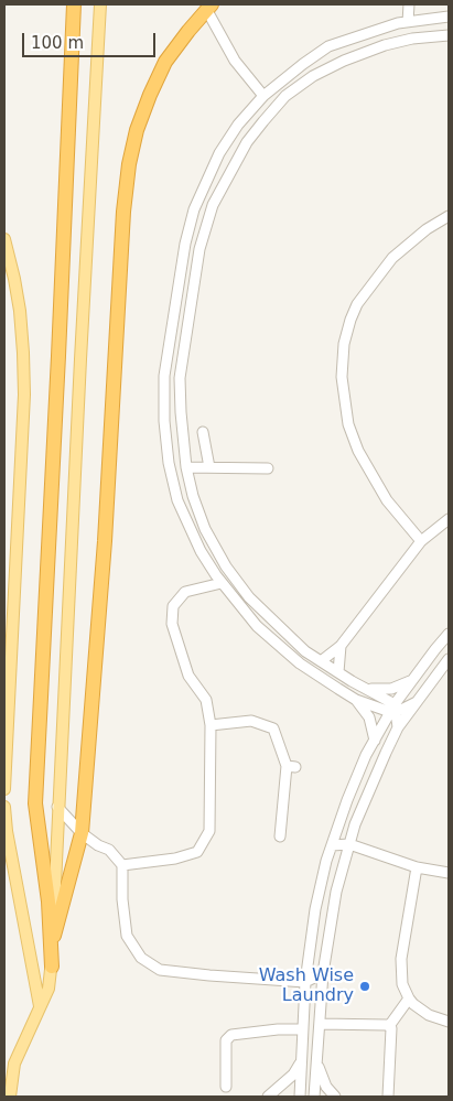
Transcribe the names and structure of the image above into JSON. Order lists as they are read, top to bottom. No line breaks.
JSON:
{"places":["Wash Wise Laundry"],"scale_bar":"100 m"}
